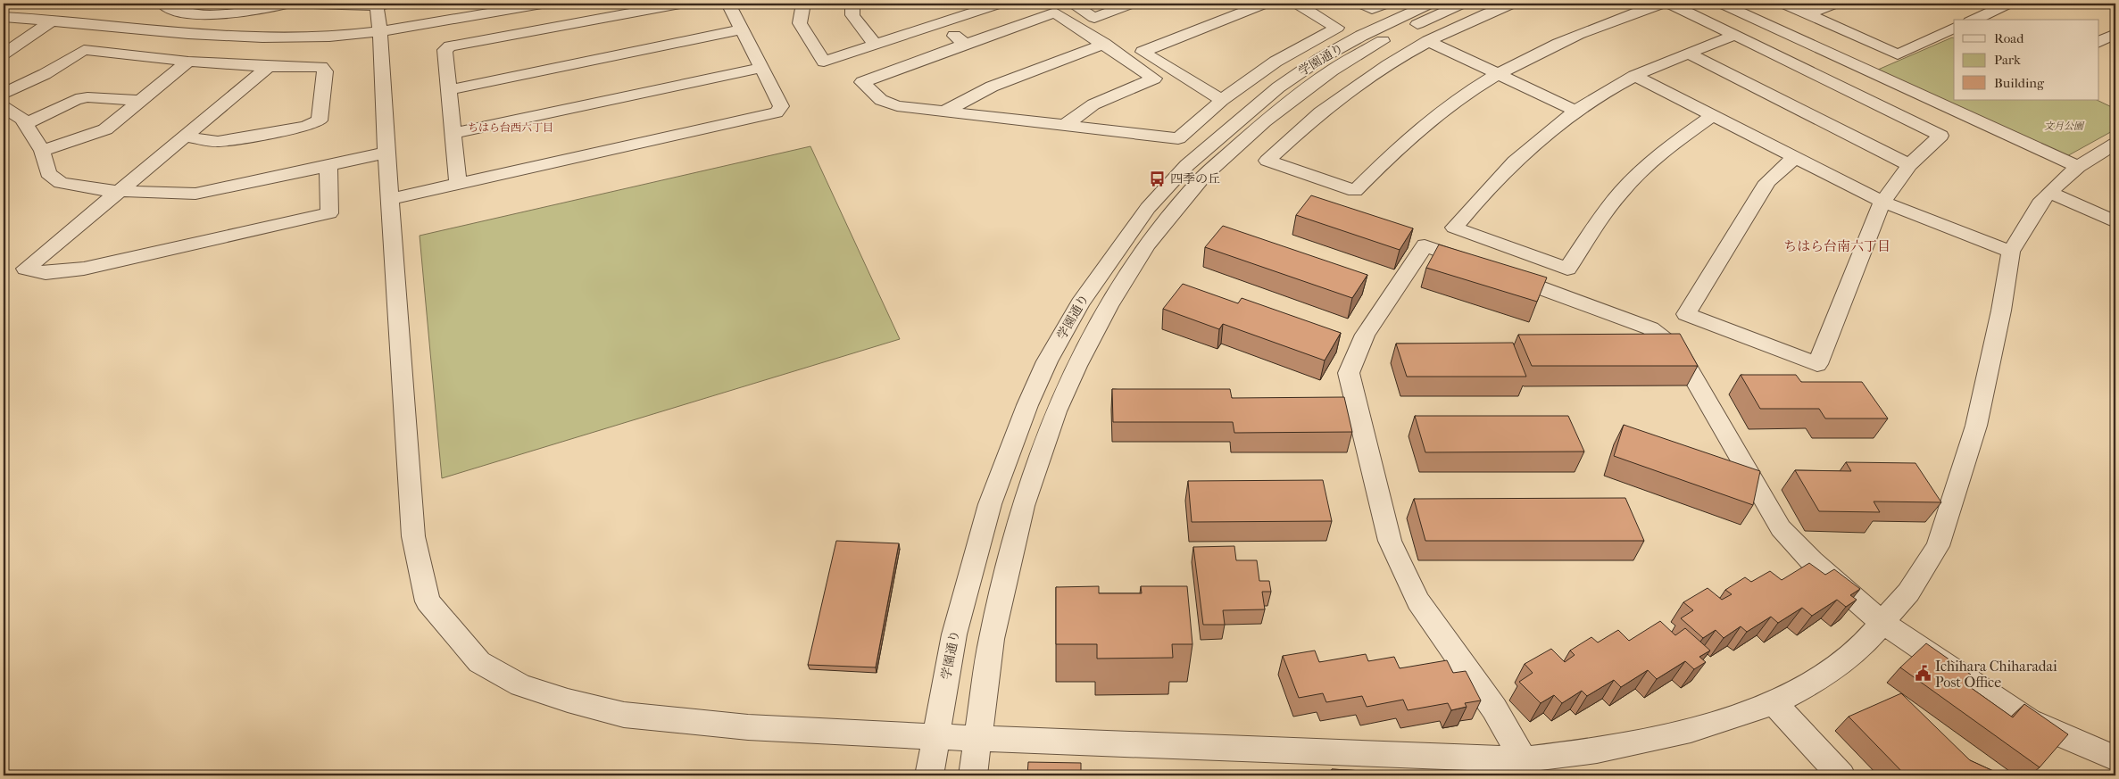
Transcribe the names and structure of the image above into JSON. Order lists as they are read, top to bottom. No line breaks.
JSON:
{"streets":{"street":["学園通り"]},"districts":["ちはら台西六丁目","ちはら台南六丁目"],"parks":["文月公園"],"places":{"bus stop":["四季の丘"],"public building":["Ichihara Chiharadai Post Office"]},"legend":["Road","Park","Building"]}
